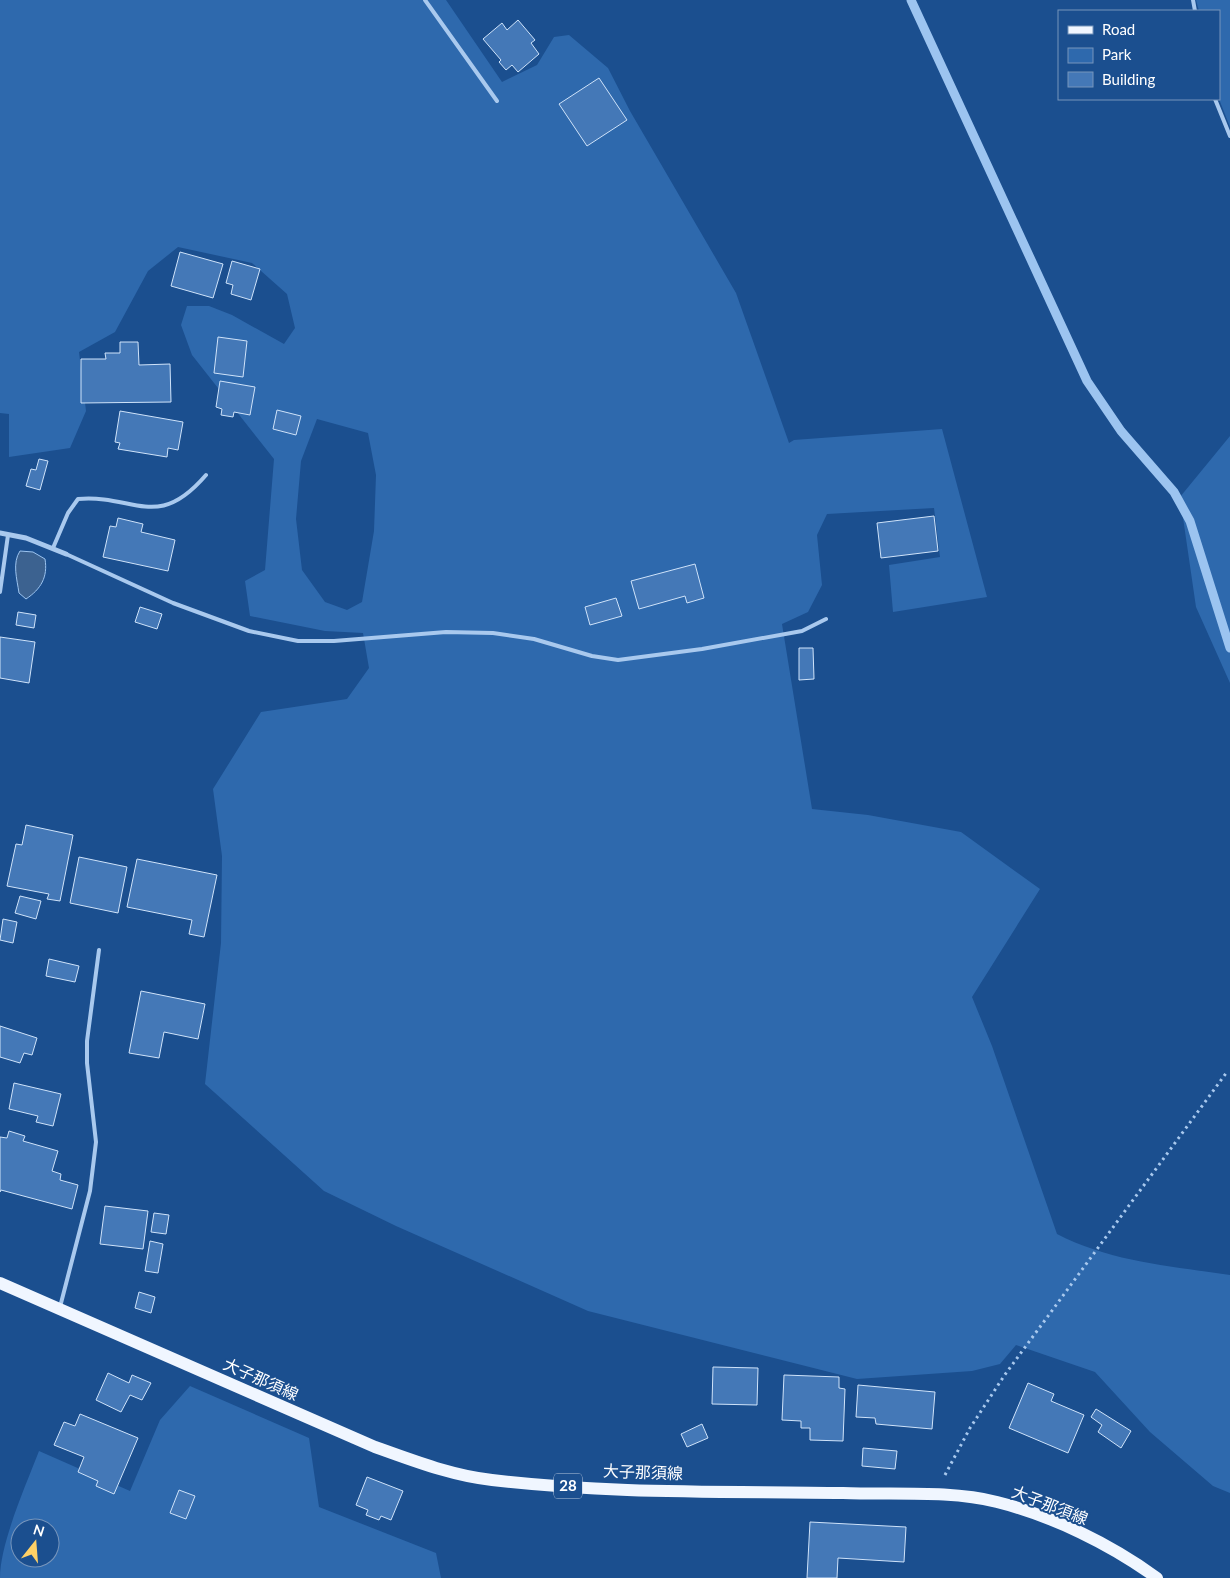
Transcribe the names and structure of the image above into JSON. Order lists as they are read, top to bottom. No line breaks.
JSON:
{"streets":{"main road":["大子那須線","28"]},"legend":["Road","Park","Building"],"north":"top"}
